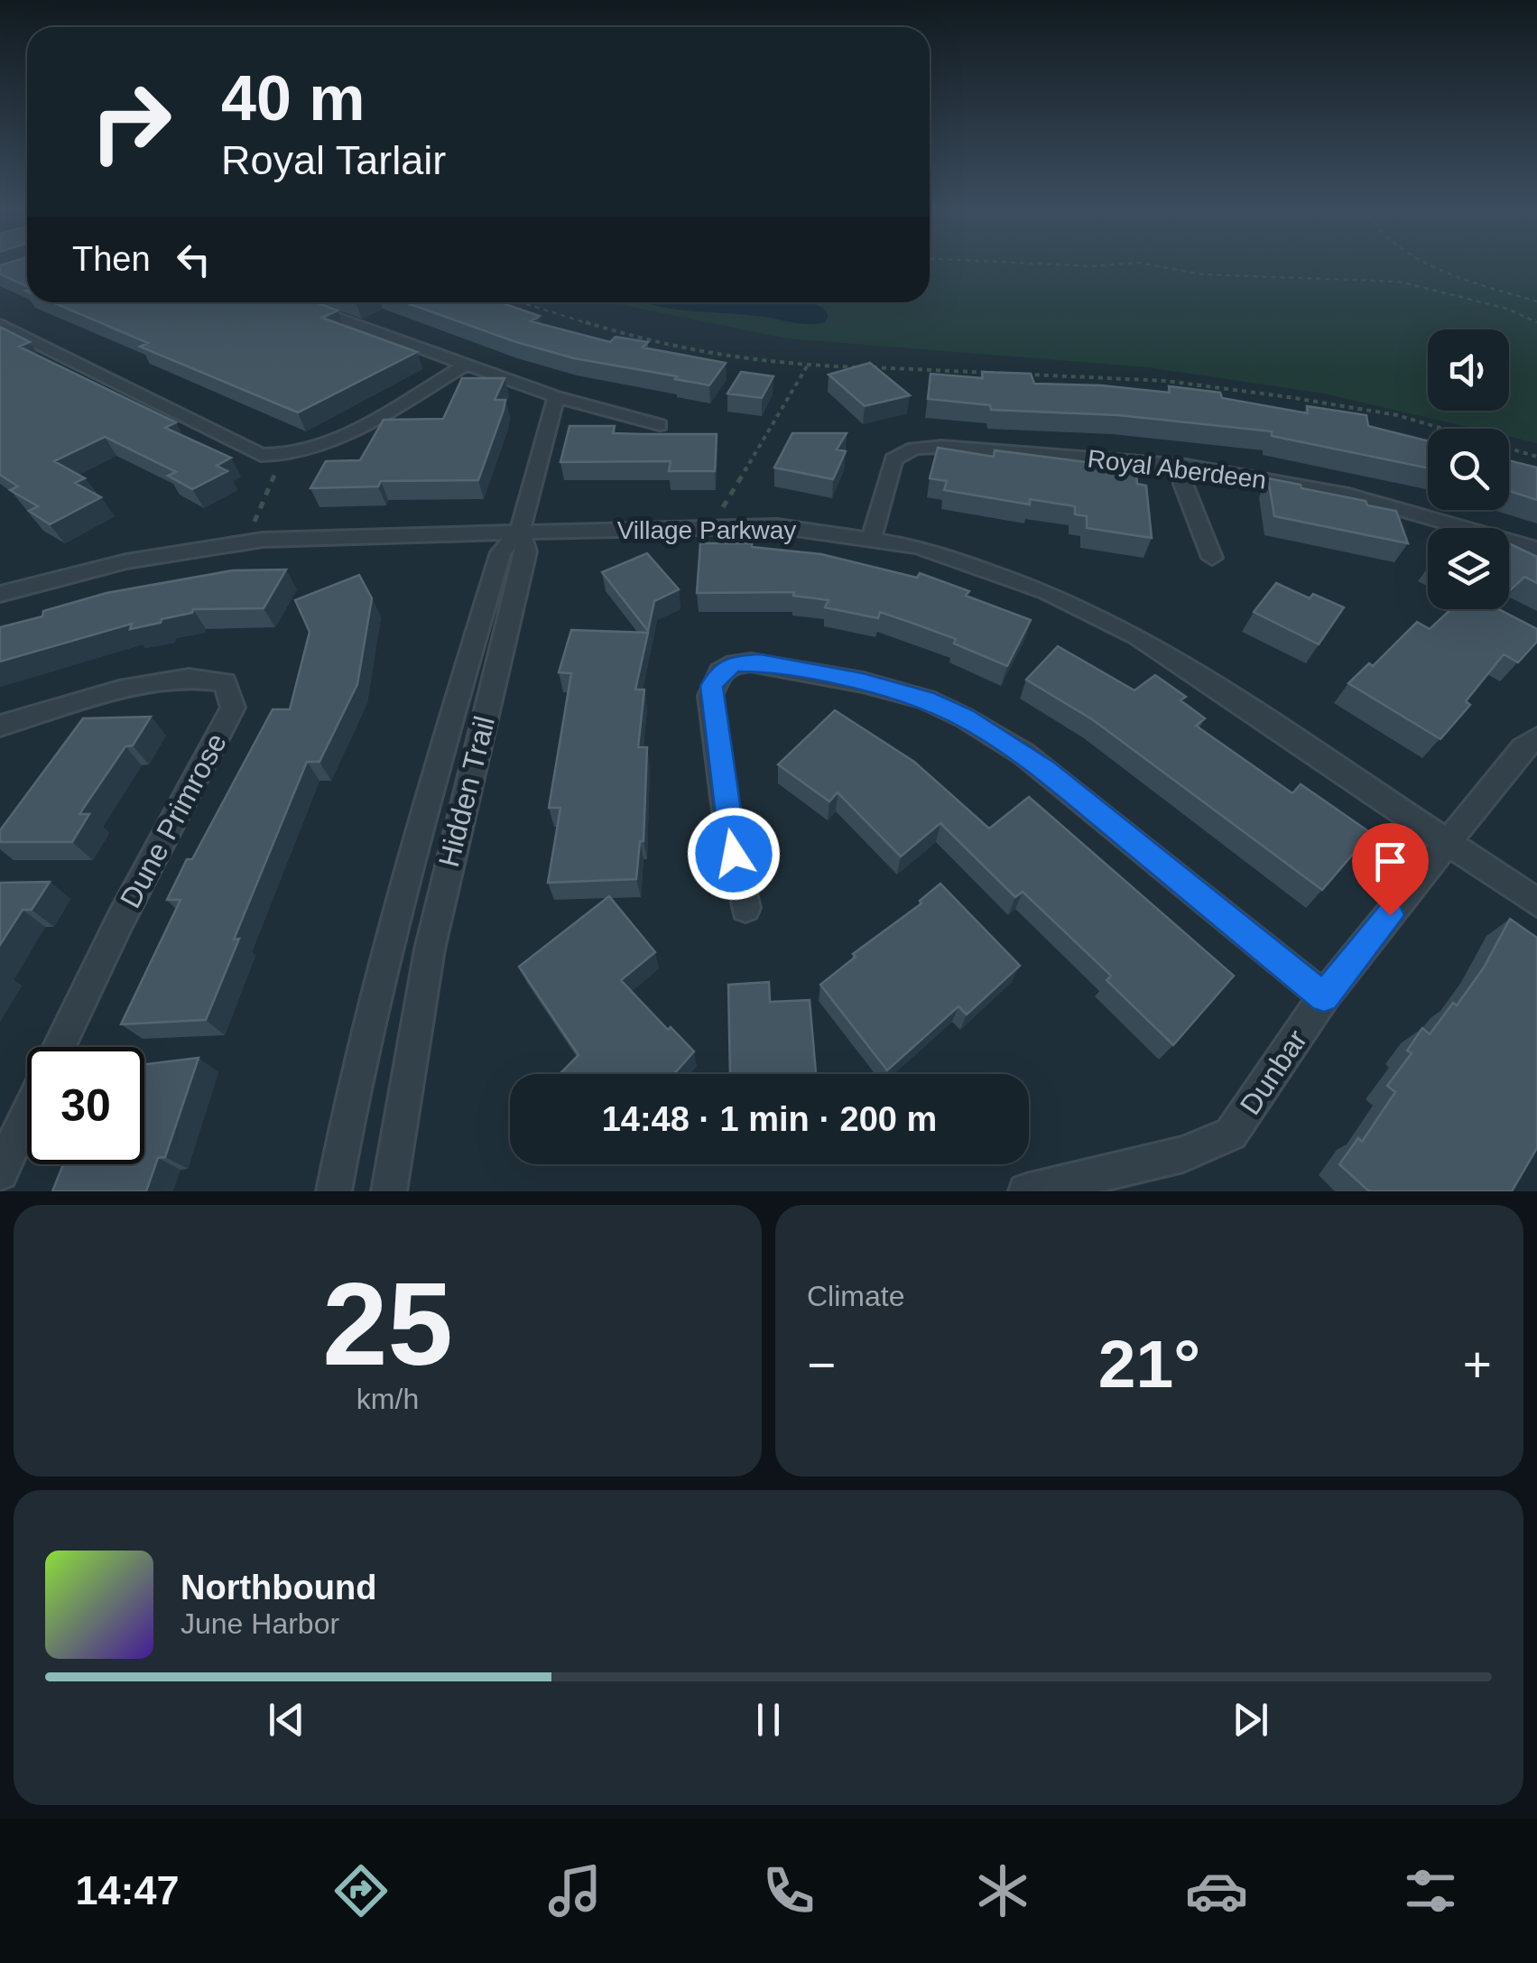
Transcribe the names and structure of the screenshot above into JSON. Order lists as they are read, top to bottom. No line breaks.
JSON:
{"streets":{"street":["Royal Aberdeen","Village Parkway","Hidden Trail","Dune Primrose","Dunbar"]},"crossings":[["Royal Aberdeen","Village Parkway"],["Village Parkway","Hidden Trail"],["Village Parkway","Dunbar"]],"page":{"turn":["40 m","Royal Tarlair"],"then":"Then","limit":"30","trip":"14:48 · 1 min · 200 m","tile":[["25","km/h"],"Climate"],"heat":["−","21°","+"],"song":["Northbound","June Harbor"],"tabs":"14:47"}}
